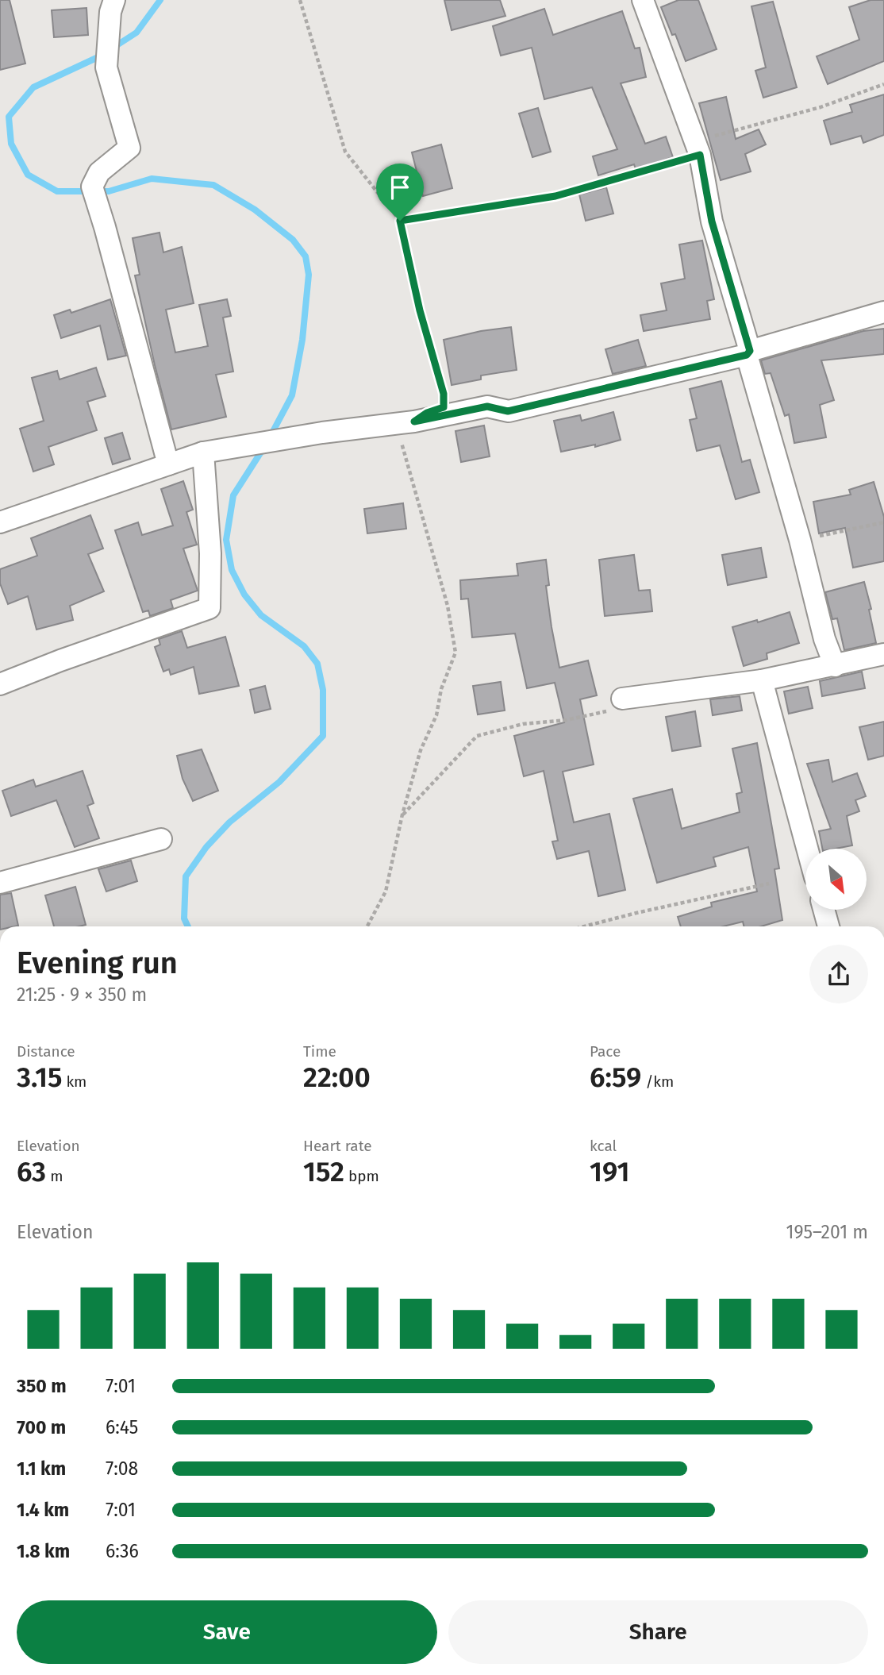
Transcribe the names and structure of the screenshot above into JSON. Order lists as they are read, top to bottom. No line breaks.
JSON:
{"north":"bottom right","page":{"heading":["Evening run","21:25 · 9 × 350 m"],"stats":[["Distance","3.15 km"],["Time","22:00"],["Pace","6:59 /km"],["Elevation","63 m"],["Heart rate","152 bpm"],["kcal","191"]],"chart":["Elevation","195–201 m"],"list":[{"name":"350 m","note":"7:01"},{"name":"700 m","note":"6:45"},{"name":"1.1 km","note":"7:08"},{"name":"1.4 km","note":"7:01"},{"name":"1.8 km","note":"6:36"}],"buttons":["Save","Share"]}}
